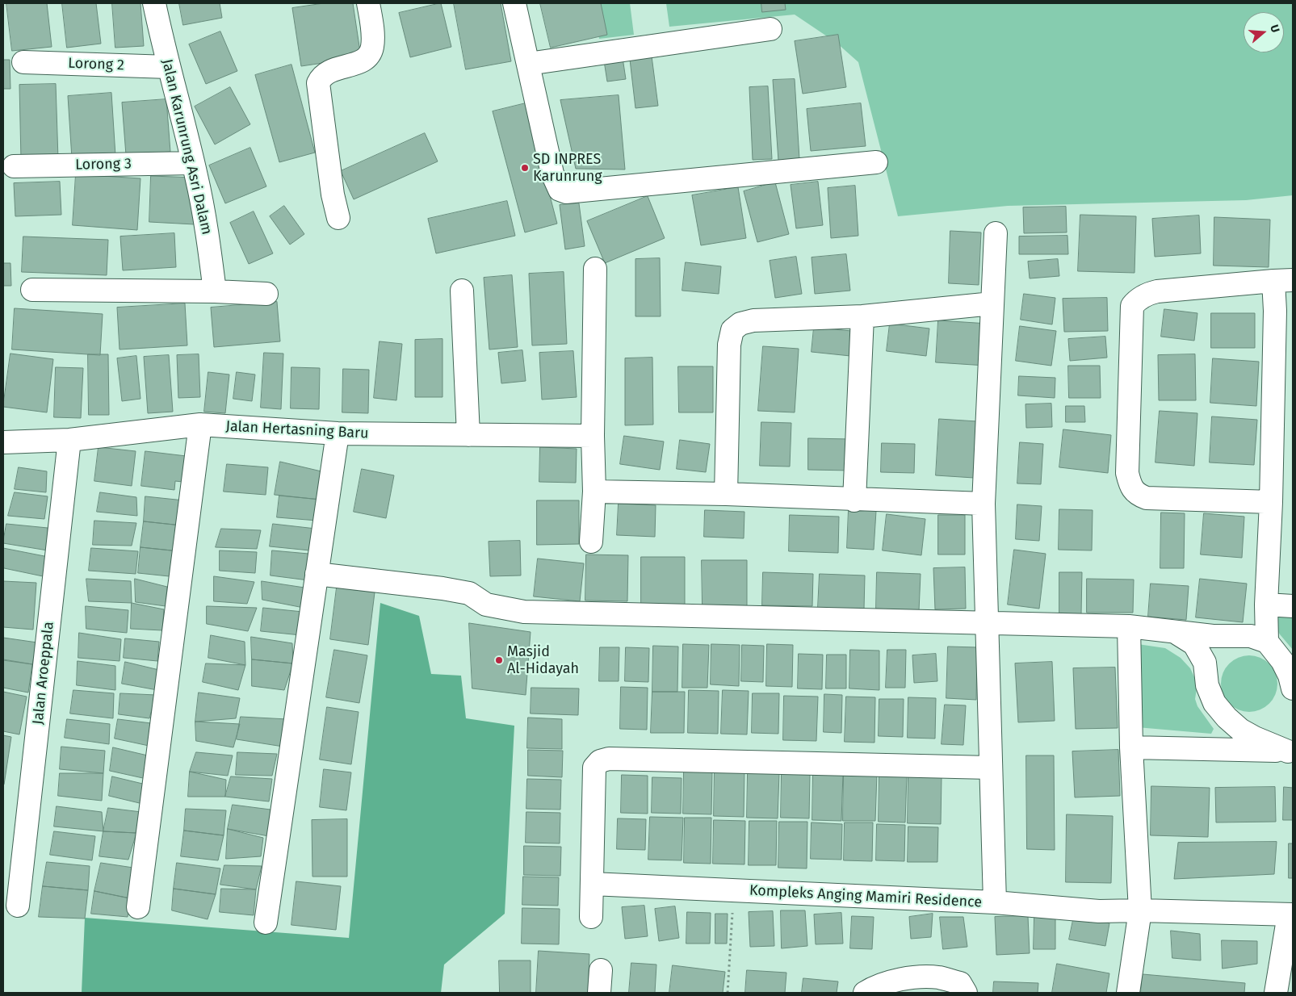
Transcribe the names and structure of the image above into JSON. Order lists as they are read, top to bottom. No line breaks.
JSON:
{"streets":{"street":["Lorong 2","Jalan Karunrung Asri Dalam","Lorong 3","Jalan Hertasning Baru","Jalan Aroeppala","Kompleks Anging Mamiri Residence"]},"crossings":[["Lorong 2","Jalan Karunrung Asri Dalam"],["Jalan Karunrung Asri Dalam","Lorong 3"],["Jalan Hertasning Baru","Jalan Aroeppala"]],"places":["SD INPRES Karunrung","Masjid Al-Hidayah"],"north":"right"}
